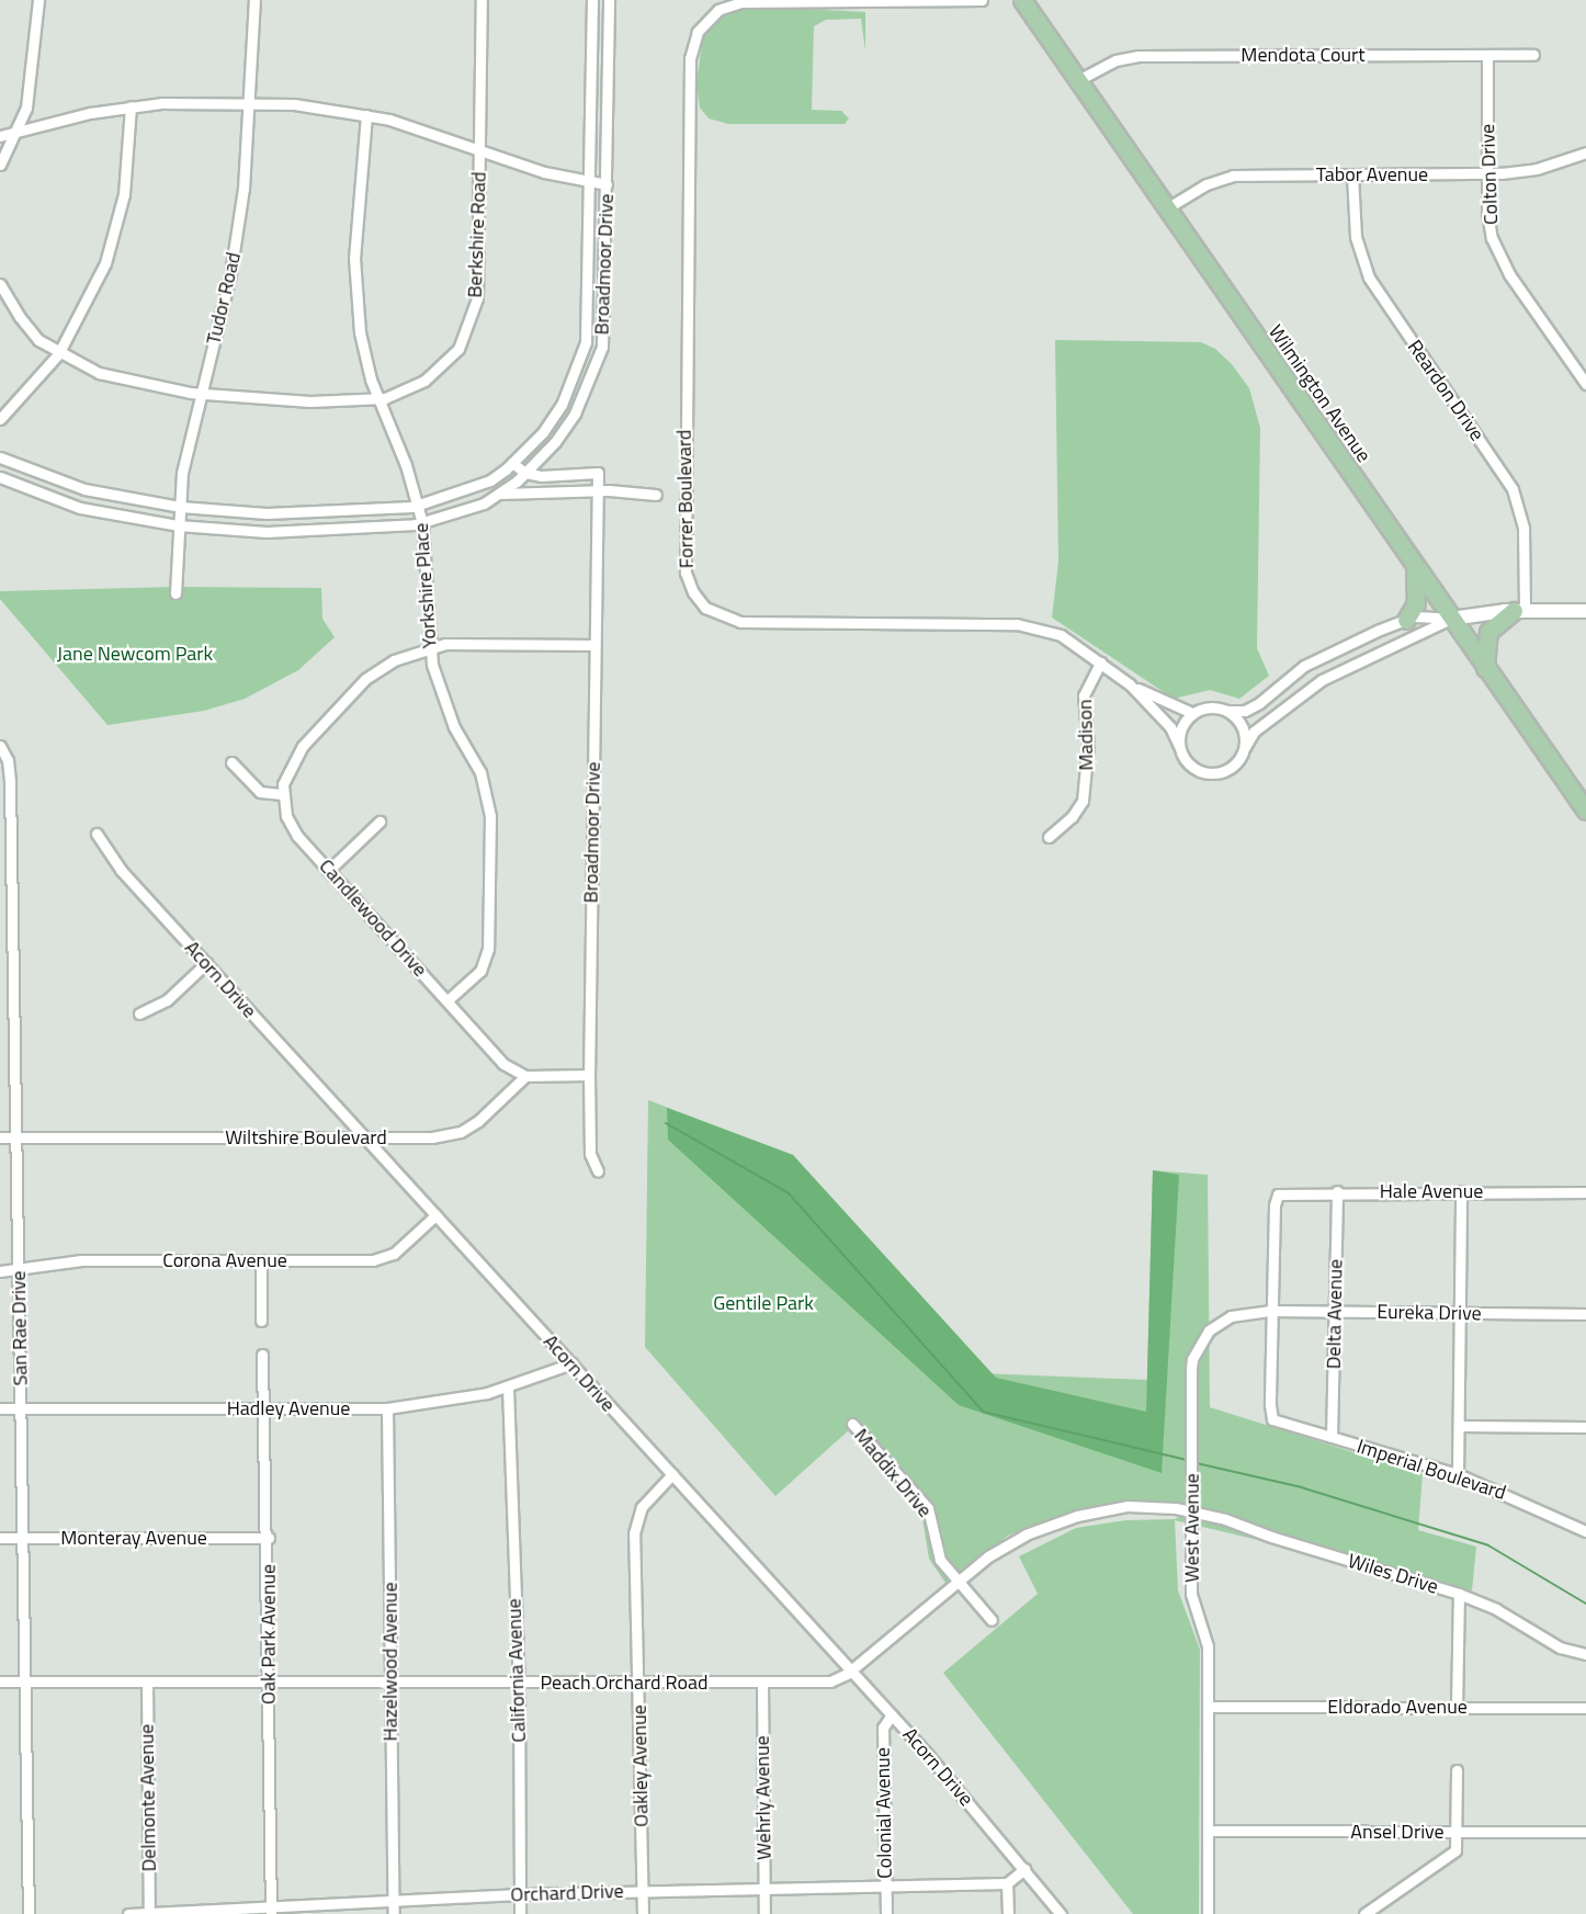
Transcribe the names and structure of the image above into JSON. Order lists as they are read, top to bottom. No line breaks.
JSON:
{"streets":{"main road":["Wilmington Avenue"],"street":["Mendota Court","Tabor Avenue","Colton Drive","Berkshire Road","Broadmoor Drive","Tudor Road","Reardon Drive","Forrer Boulevard","Yorkshire Place","Madison","Candlewood Drive","Acorn Drive","Wiltshire Boulevard","Hale Avenue","Corona Avenue","Eureka Drive","Delta Avenue","San Rae Drive","Hadley Avenue","Imperial Boulevard","Maddix Drive","West Avenue","Monteray Avenue","Wiles Drive","Oak Park Avenue","Hazelwood Avenue","California Avenue","Peach Orchard Road","Eldorado Avenue","Oakley Avenue","Delmonte Avenue","Wehrly Avenue","Colonial Avenue","Ansel Drive","Orchard Drive"]},"crossings":[["Mendota Court","Colton Drive"],["Mendota Court","Wilmington Avenue"],["Tabor Avenue","Colton Drive"],["Tabor Avenue","Reardon Drive"],["Tabor Avenue","Wilmington Avenue"],["Berkshire Road","Tudor Road"],["Berkshire Road","Yorkshire Place"],["Broadmoor Drive","Tudor Road"],["Broadmoor Drive","Yorkshire Place"],["Reardon Drive","Forrer Boulevard"],["Wilmington Avenue","Forrer Boulevard"],["Forrer Boulevard","Madison"],["Yorkshire Place","Candlewood Drive"],["Candlewood Drive","Wiltshire Boulevard"],["Acorn Drive","Wiltshire Boulevard"],["Acorn Drive","Corona Avenue"],["Acorn Drive","Hadley Avenue"],["Acorn Drive","Peach Orchard Road"],["Acorn Drive","Oakley Avenue"],["Acorn Drive","Colonial Avenue"],["Wiltshire Boulevard","San Rae Drive"],["Hale Avenue","Eureka Drive"],["Hale Avenue","Delta Avenue"],["Hale Avenue","Imperial Boulevard"],["Hale Avenue","West Avenue"],["Corona Avenue","San Rae Drive"],["Eureka Drive","Delta Avenue"],["Eureka Drive","Imperial Boulevard"],["Eureka Drive","West Avenue"],["Delta Avenue","Imperial Boulevard"],["San Rae Drive","Hadley Avenue"],["San Rae Drive","Monteray Avenue"],["San Rae Drive","Peach Orchard Road"],["Hadley Avenue","Oak Park Avenue"],["Hadley Avenue","Hazelwood Avenue"],["Hadley Avenue","California Avenue"],["Imperial Boulevard","West Avenue"],["Maddix Drive","Peach Orchard Road"],["West Avenue","Wiles Drive"],["West Avenue","Peach Orchard Road"],["West Avenue","Eldorado Avenue"],["West Avenue","Ansel Drive"],["Monteray Avenue","Oak Park Avenue"],["Wiles Drive","Peach Orchard Road"],["Oak Park Avenue","Peach Orchard Road"],["Oak Park Avenue","Orchard Drive"],["Hazelwood Avenue","Peach Orchard Road"],["Hazelwood Avenue","Orchard Drive"],["California Avenue","Peach Orchard Road"],["California Avenue","Orchard Drive"],["Peach Orchard Road","Oakley Avenue"],["Peach Orchard Road","Delmonte Avenue"],["Peach Orchard Road","Wehrly Avenue"],["Oakley Avenue","Orchard Drive"],["Delmonte Avenue","Orchard Drive"],["Wehrly Avenue","Orchard Drive"],["Colonial Avenue","Orchard Drive"]],"parks":["Jane Newcom Park","Gentile Park"]}
